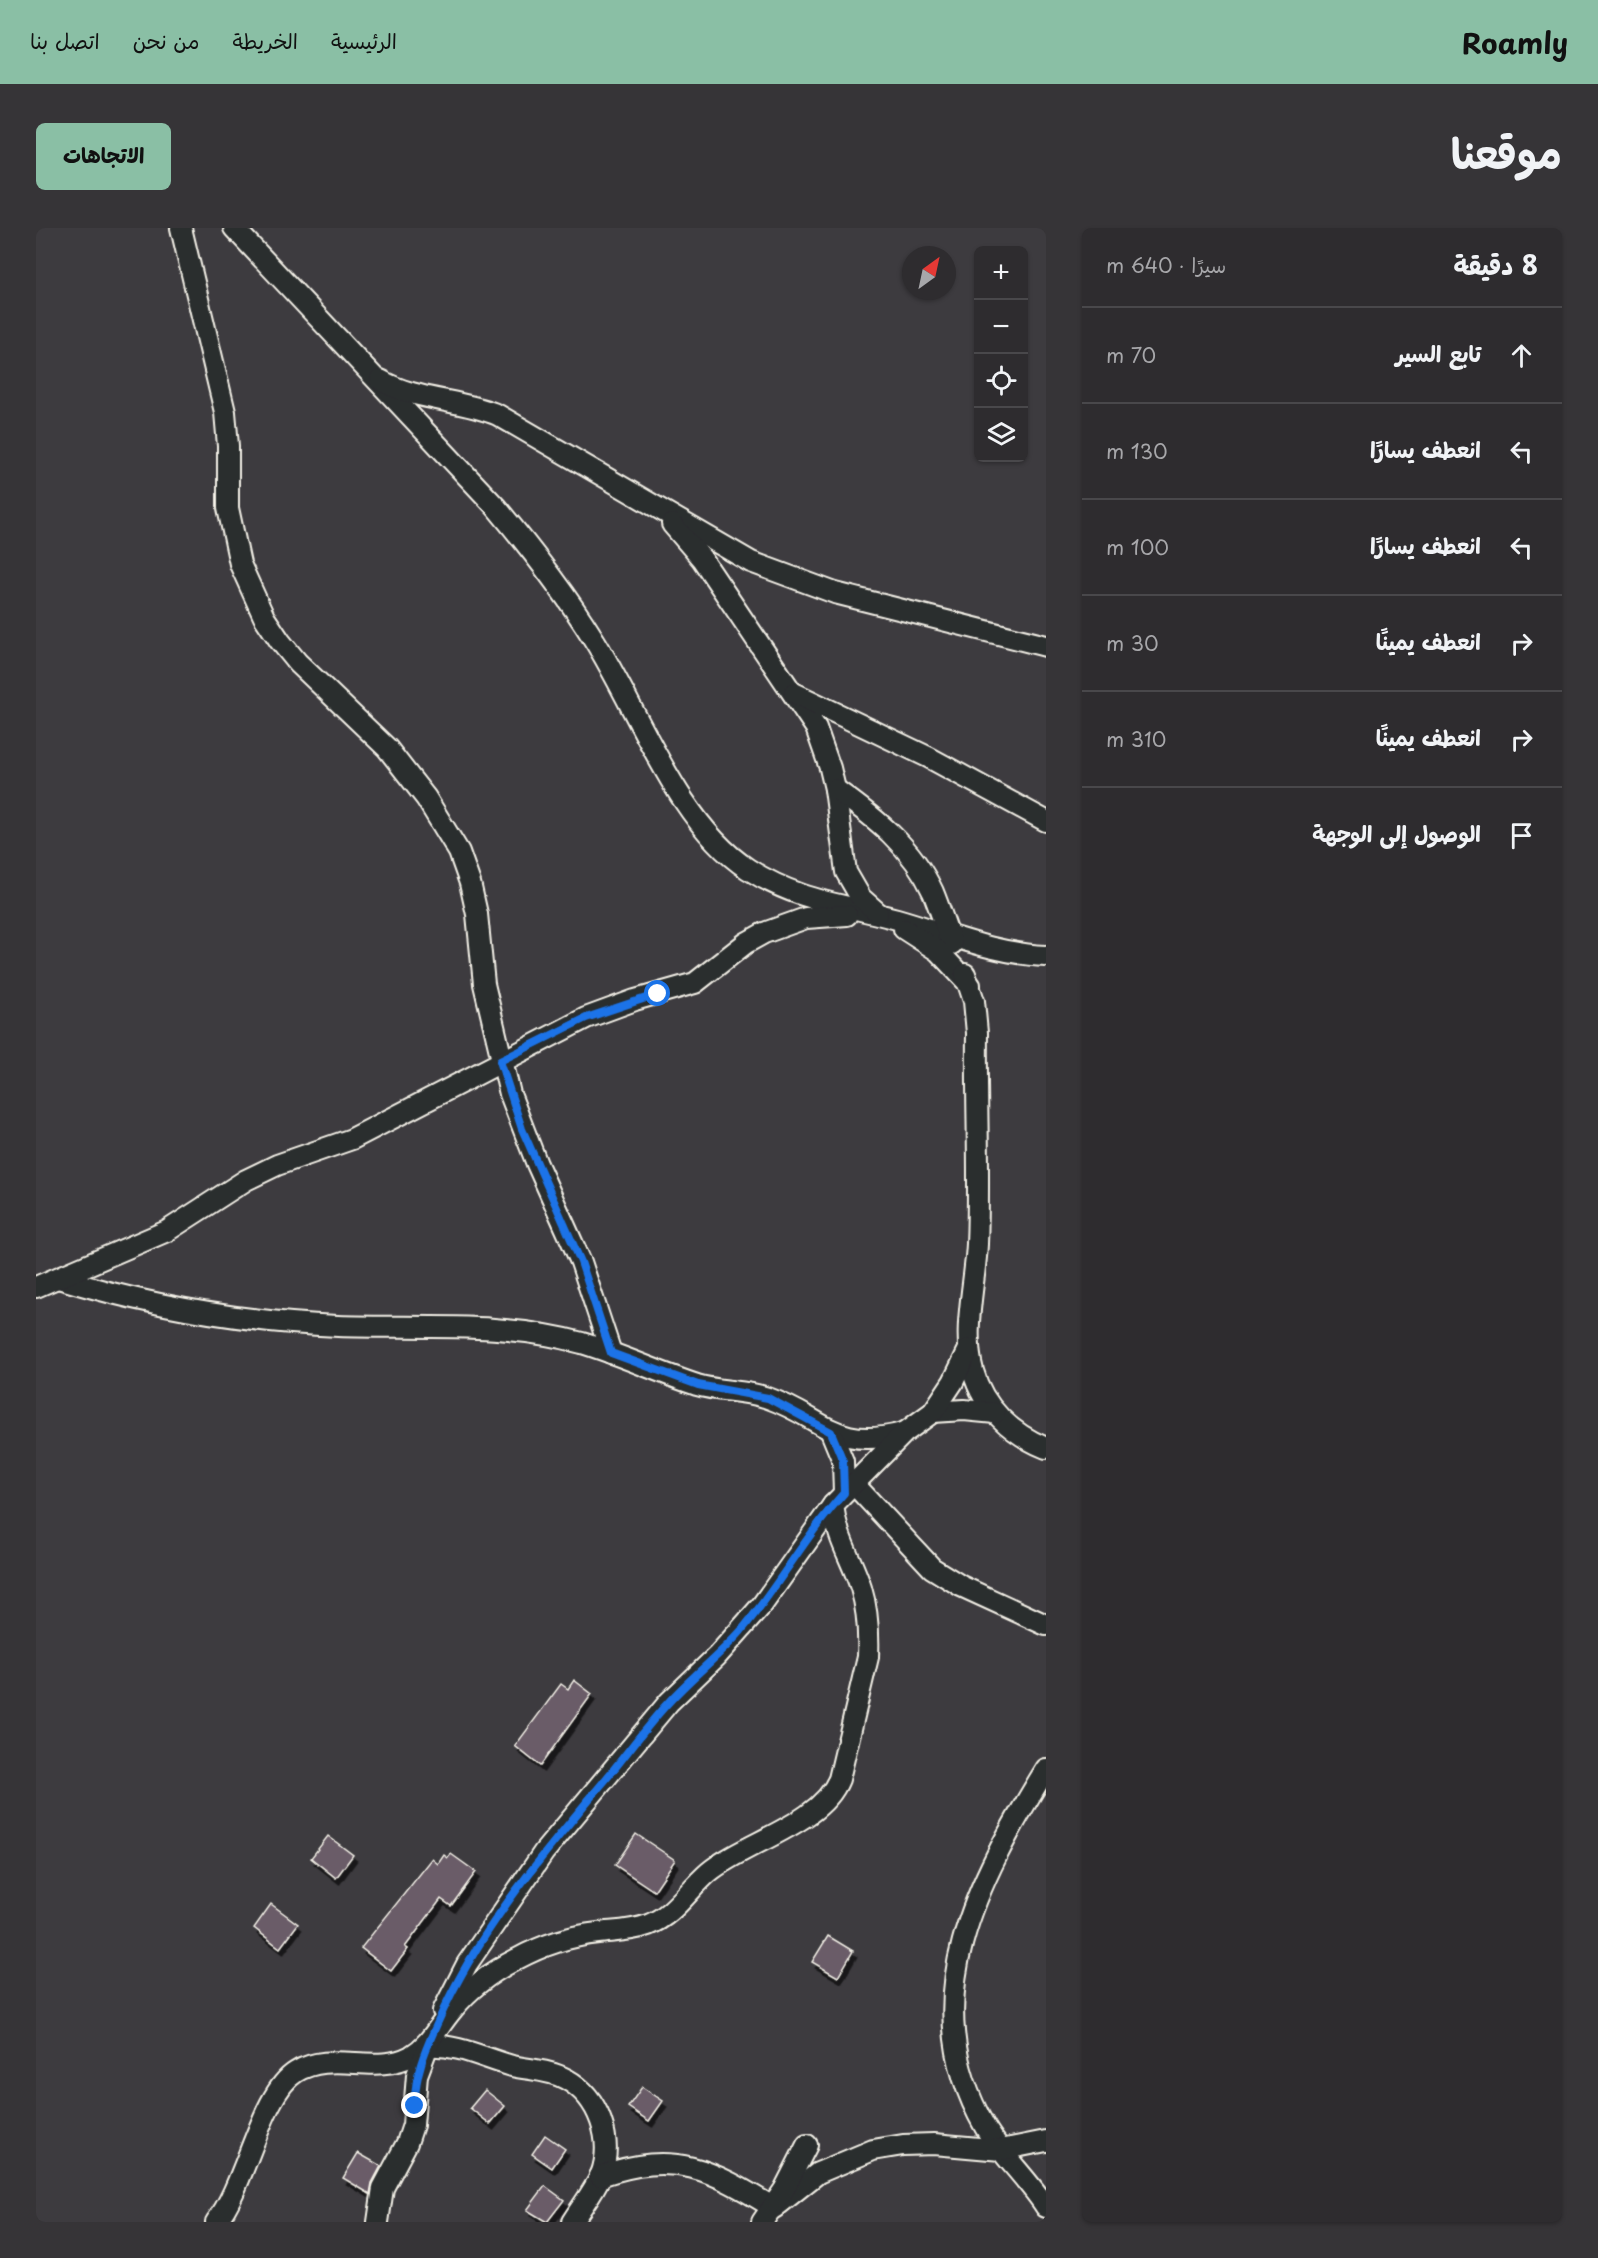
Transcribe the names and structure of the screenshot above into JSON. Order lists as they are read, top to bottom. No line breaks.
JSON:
{"north":"top right","page":{"header":"Roamly","nav":["الرئيسية","الخريطة","من نحن","اتصل بنا"],"title":"موقعنا","buttons":"الاتجاهات","heading":["8 دقيقة","سيرًا · 640 m"],"map_buttons":["+","−"],"list":[["تابع السير","70 m"],["انعطف يسارًا","130 m"],["انعطف يسارًا","100 m"],["انعطف يمينًا","30 m"],["انعطف يمينًا","310 m"],"الوصول إلى الوجهة"]}}
